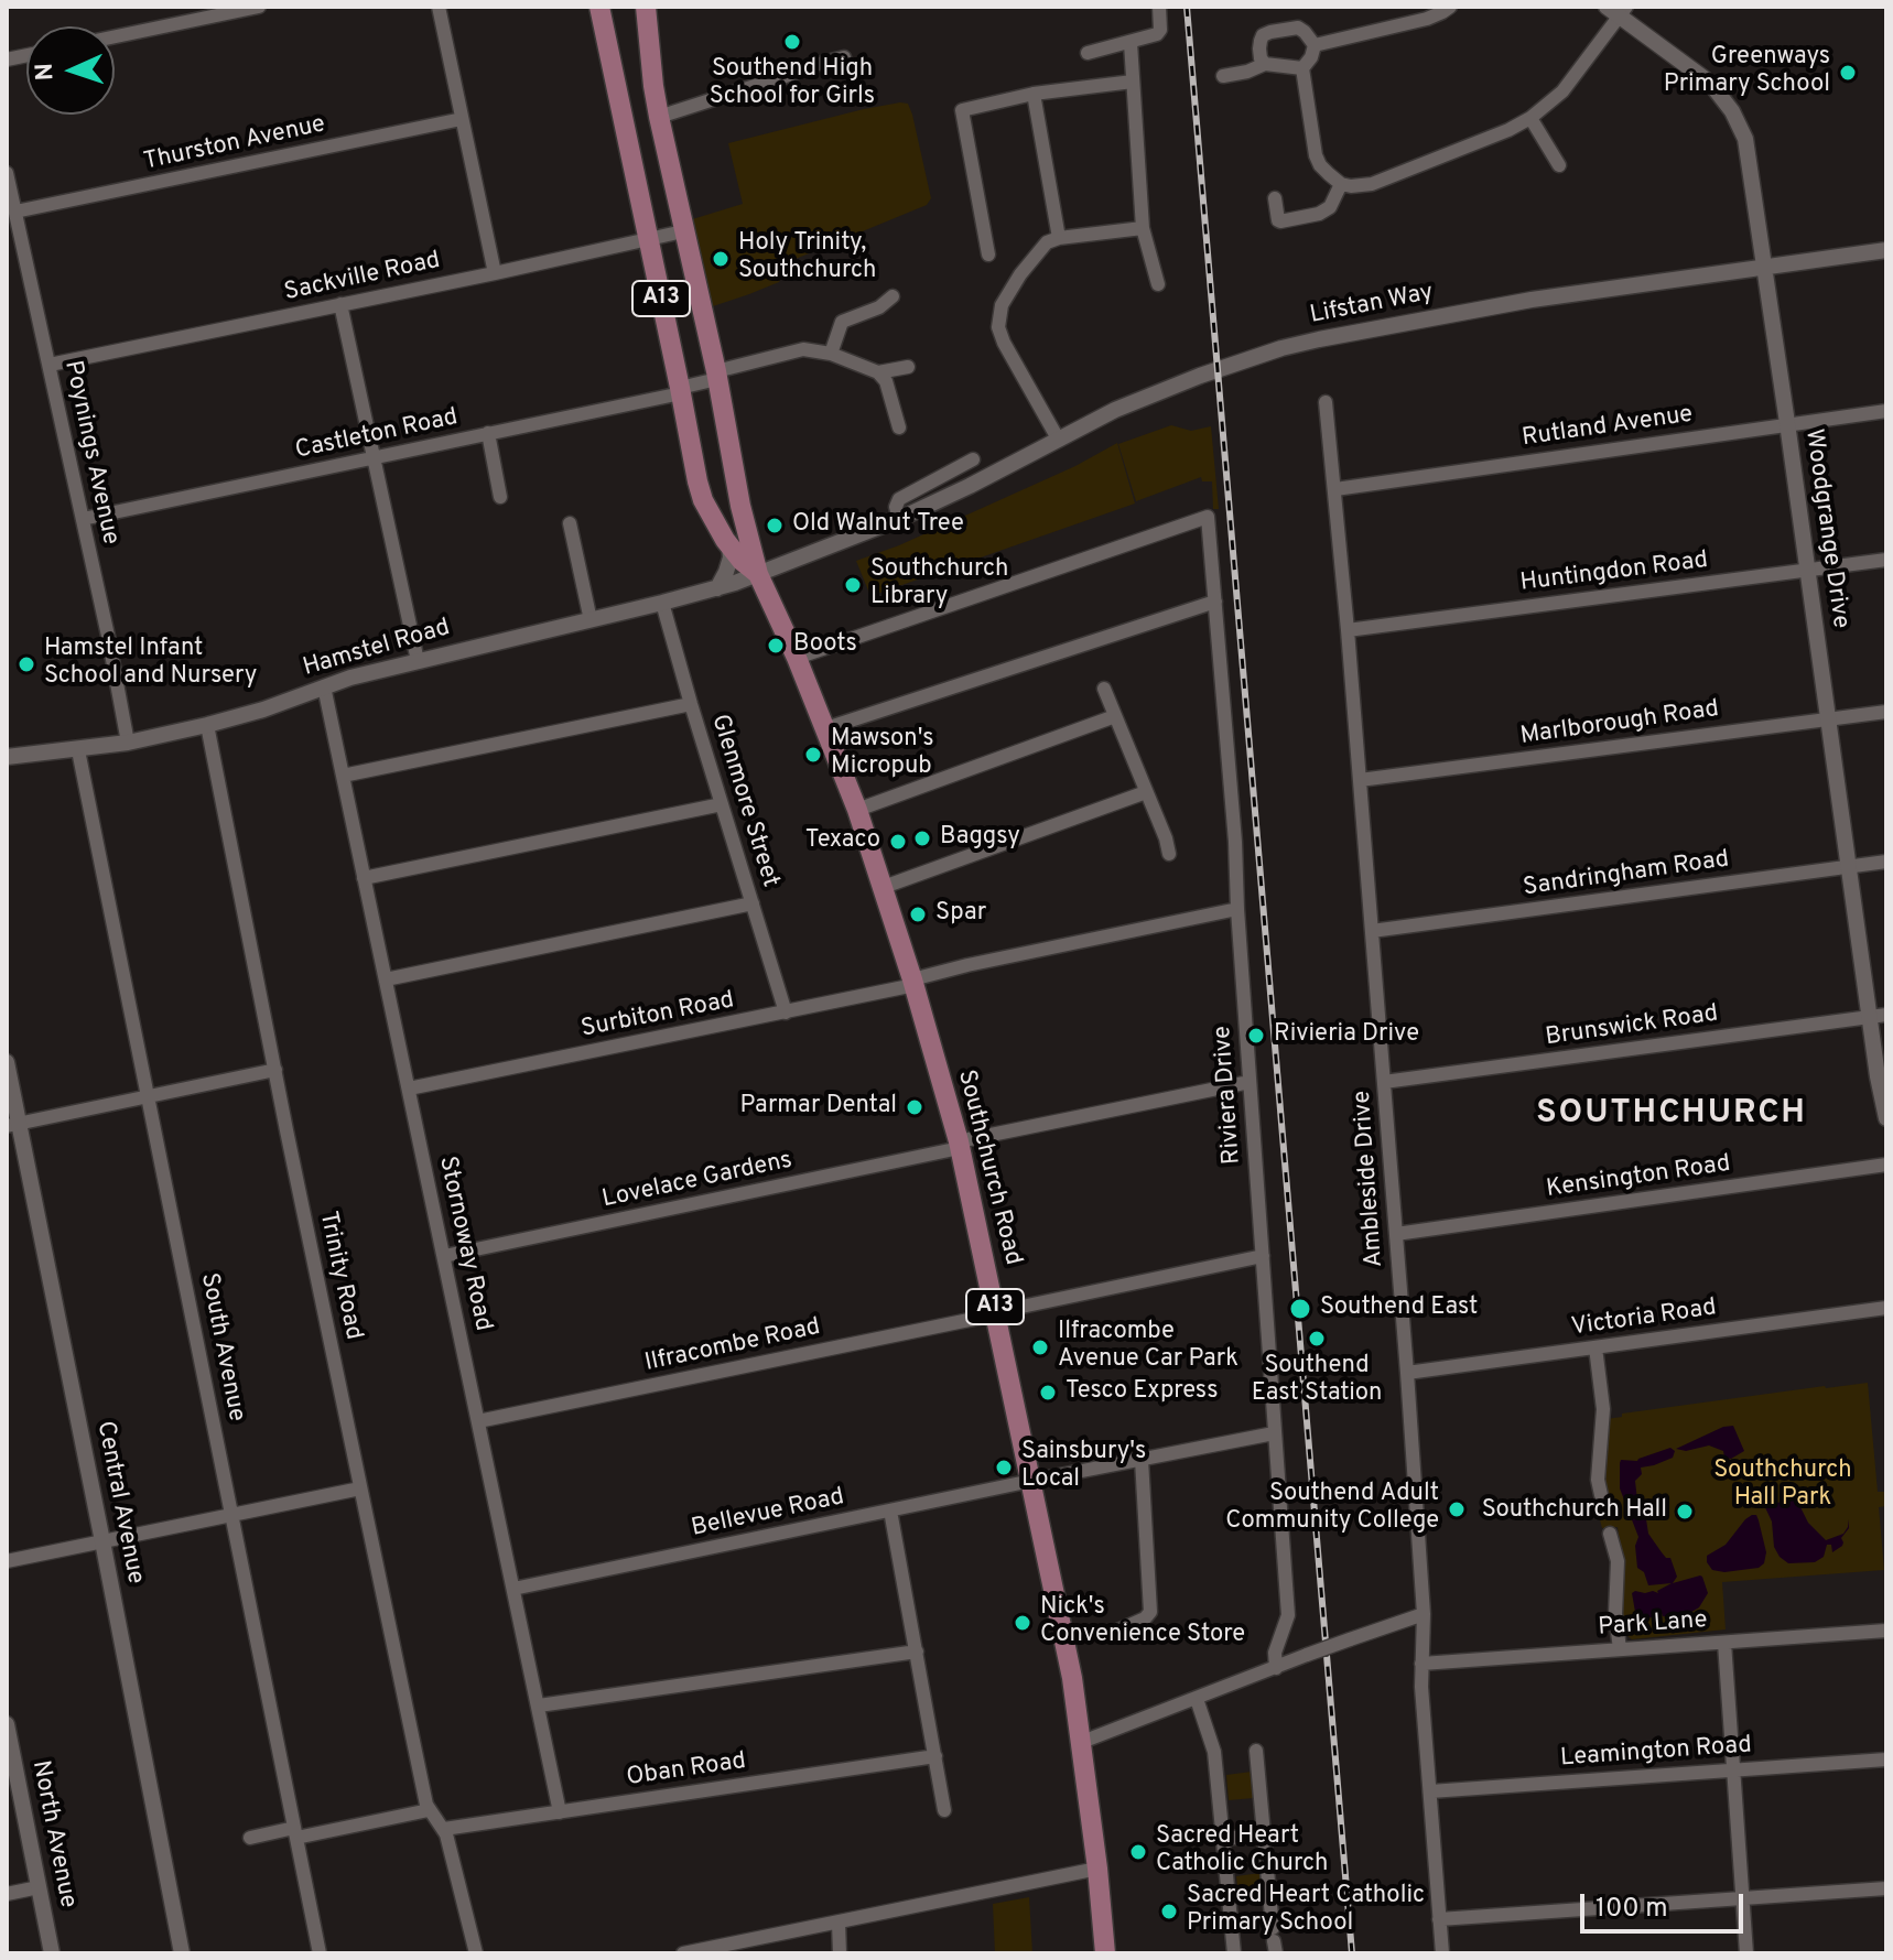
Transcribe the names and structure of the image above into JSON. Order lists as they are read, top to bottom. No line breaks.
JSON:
{"streets":{"main road":["A13","Southchurch Road"],"street":["Thurston Avenue","Sackville Road","Lifstan Way","Rutland Avenue","Castleton Road","Poynings Avenue","Woodgrange Drive","Huntingdon Road","Hamstel Road","Marlborough Road","Glenmore Street","Sandringham Road","Surbiton Road","Brunswick Road","Riviera Drive","Kensington Road","Ambleside Drive","Lovelace Gardens","Stornoway Road","Trinity Road","Victoria Road","Ilfracombe Road","South Avenue","Central Avenue","Bellevue Road","Park Lane","Leamington Road","Oban Road","North Avenue"]},"crossings":[["Thurston Avenue","Poynings Avenue"],["Sackville Road","A13"],["Sackville Road","Poynings Avenue"],["A13","Lifstan Way"],["A13","Castleton Road"],["A13","Hamstel Road"],["A13","Southchurch Road"],["Lifstan Way","Woodgrange Drive"],["Lifstan Way","Hamstel Road"],["Lifstan Way","Southchurch Road"],["Rutland Avenue","Woodgrange Drive"],["Rutland Avenue","Ambleside Drive"],["Castleton Road","Poynings Avenue"],["Poynings Avenue","Hamstel Road"],["Woodgrange Drive","Huntingdon Road"],["Woodgrange Drive","Marlborough Road"],["Woodgrange Drive","Sandringham Road"],["Woodgrange Drive","Brunswick Road"],["Huntingdon Road","Ambleside Drive"],["Hamstel Road","Glenmore Street"],["Hamstel Road","Southchurch Road"],["Hamstel Road","Stornoway Road"],["Hamstel Road","Trinity Road"],["Hamstel Road","South Avenue"],["Marlborough Road","Ambleside Drive"],["Glenmore Street","Surbiton Road"],["Sandringham Road","Ambleside Drive"],["Surbiton Road","Riviera Drive"],["Surbiton Road","Southchurch Road"],["Surbiton Road","Stornoway Road"],["Brunswick Road","Ambleside Drive"],["Riviera Drive","Southchurch Road"],["Riviera Drive","Lovelace Gardens"],["Riviera Drive","Ilfracombe Road"],["Riviera Drive","Bellevue Road"],["Southchurch Road","Lovelace Gardens"],["Southchurch Road","Ilfracombe Road"],["Southchurch Road","Bellevue Road"],["Kensington Road","Ambleside Drive"],["Ambleside Drive","Victoria Road"],["Ambleside Drive","Park Lane"],["Ambleside Drive","Leamington Road"],["Lovelace Gardens","Stornoway Road"],["Stornoway Road","Ilfracombe Road"],["Stornoway Road","Bellevue Road"],["Stornoway Road","Oban Road"],["Trinity Road","Oban Road"]],"districts":["SOUTHCHURCH"],"parks":["Southchurch Hall Park"],"places":["Southend High School for Girls","Greenways Primary School","Holy Trinity, Southchurch","Old Walnut Tree","Southchurch Library","Boots","Hamstel Infant School and Nursery","Mawson's Micropub","Baggsy","Texaco","Spar","Rivieria Drive","Parmar Dental","Southend East","Southend East Station","Ilfracombe Avenue Car Park","Tesco Express","Sainsbury's Local","Southend Adult Community College","Southchurch Hall","Nick's Convenience Store","Sacred Heart Catholic Church","Sacred Heart Catholic Primary School"],"scale_bar":"100 m","north":"left"}
